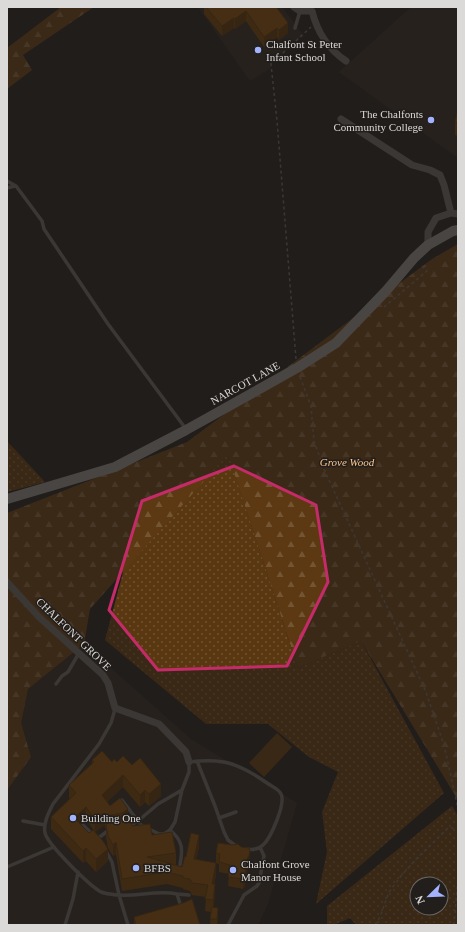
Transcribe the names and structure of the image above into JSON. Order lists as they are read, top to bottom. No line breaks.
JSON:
{"streets":{"street":["NARCOT LANE","CHALFONT GROVE"]},"parks":["Grove Wood"],"places":["Chalfont St Peter Infant School","The Chalfonts Community College","Building One","BFBS","Chalfont Grove Manor House"],"north":"bottom left"}
